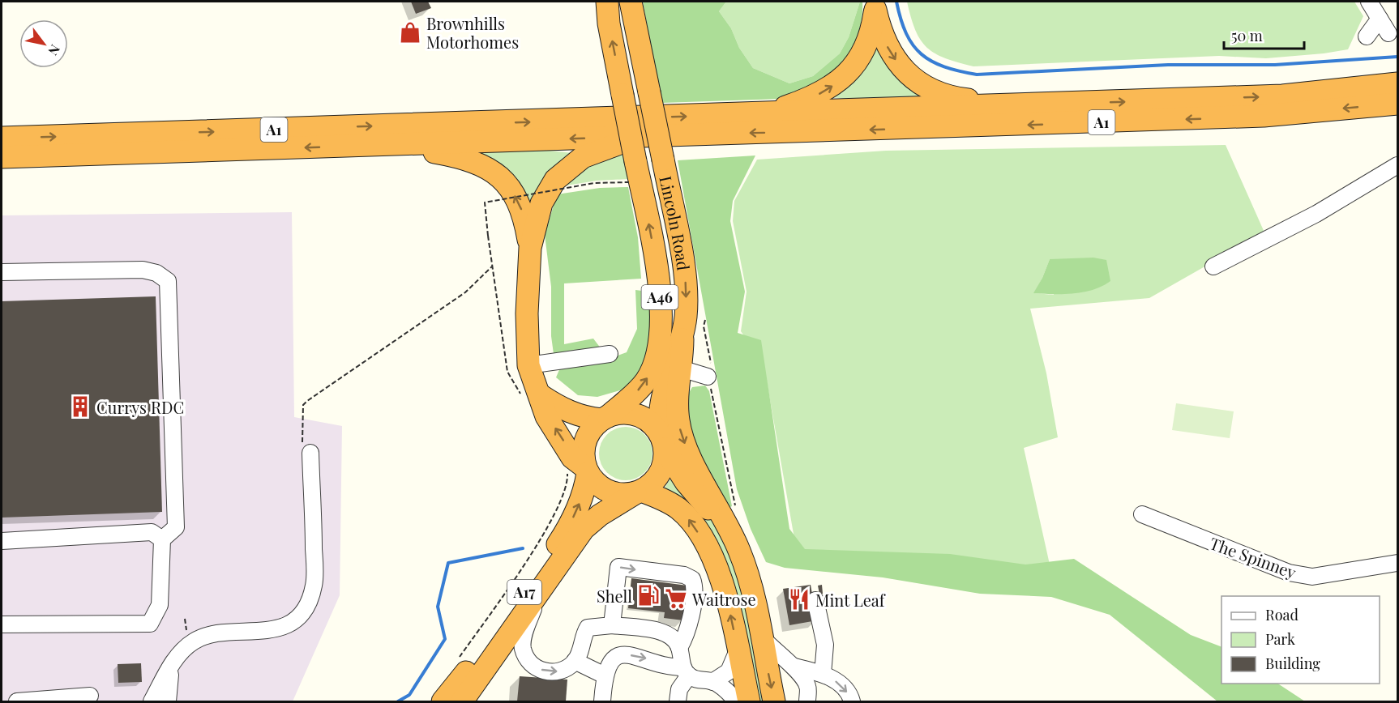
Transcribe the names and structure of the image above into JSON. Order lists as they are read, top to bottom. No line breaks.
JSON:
{"streets":{"highway":["A1","Lincoln Road","A46","A17"],"street":["The Spinney"]},"crossings":[["Lincoln Road","A46"],["Lincoln Road","A17"],["A46","A17"]],"places":{"shop":["Brownhills Motorhomes"],"building":["Currys RDC"],"fuel station":["Shell"],"supermarket":["Waitrose"],"restaurant":["Mint Leaf"]},"legend":["Road","Park","Building"],"scale_bar":"50 m","north":"bottom right"}
